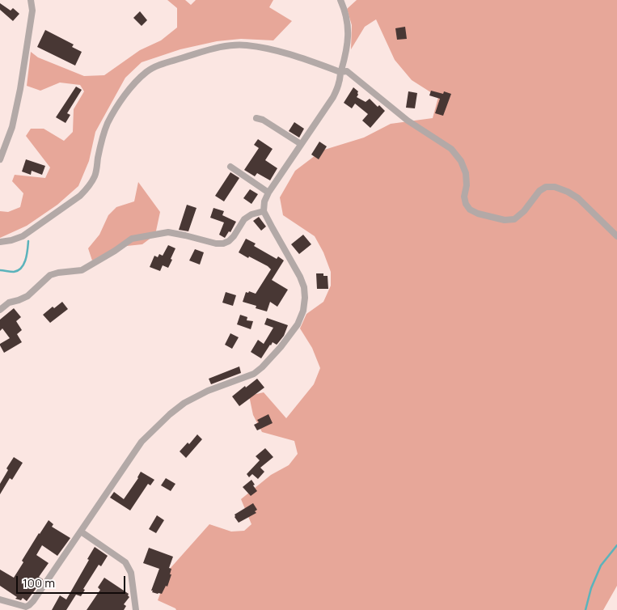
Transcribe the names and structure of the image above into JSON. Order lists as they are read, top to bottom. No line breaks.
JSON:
{"scale_bar":"100 m"}
